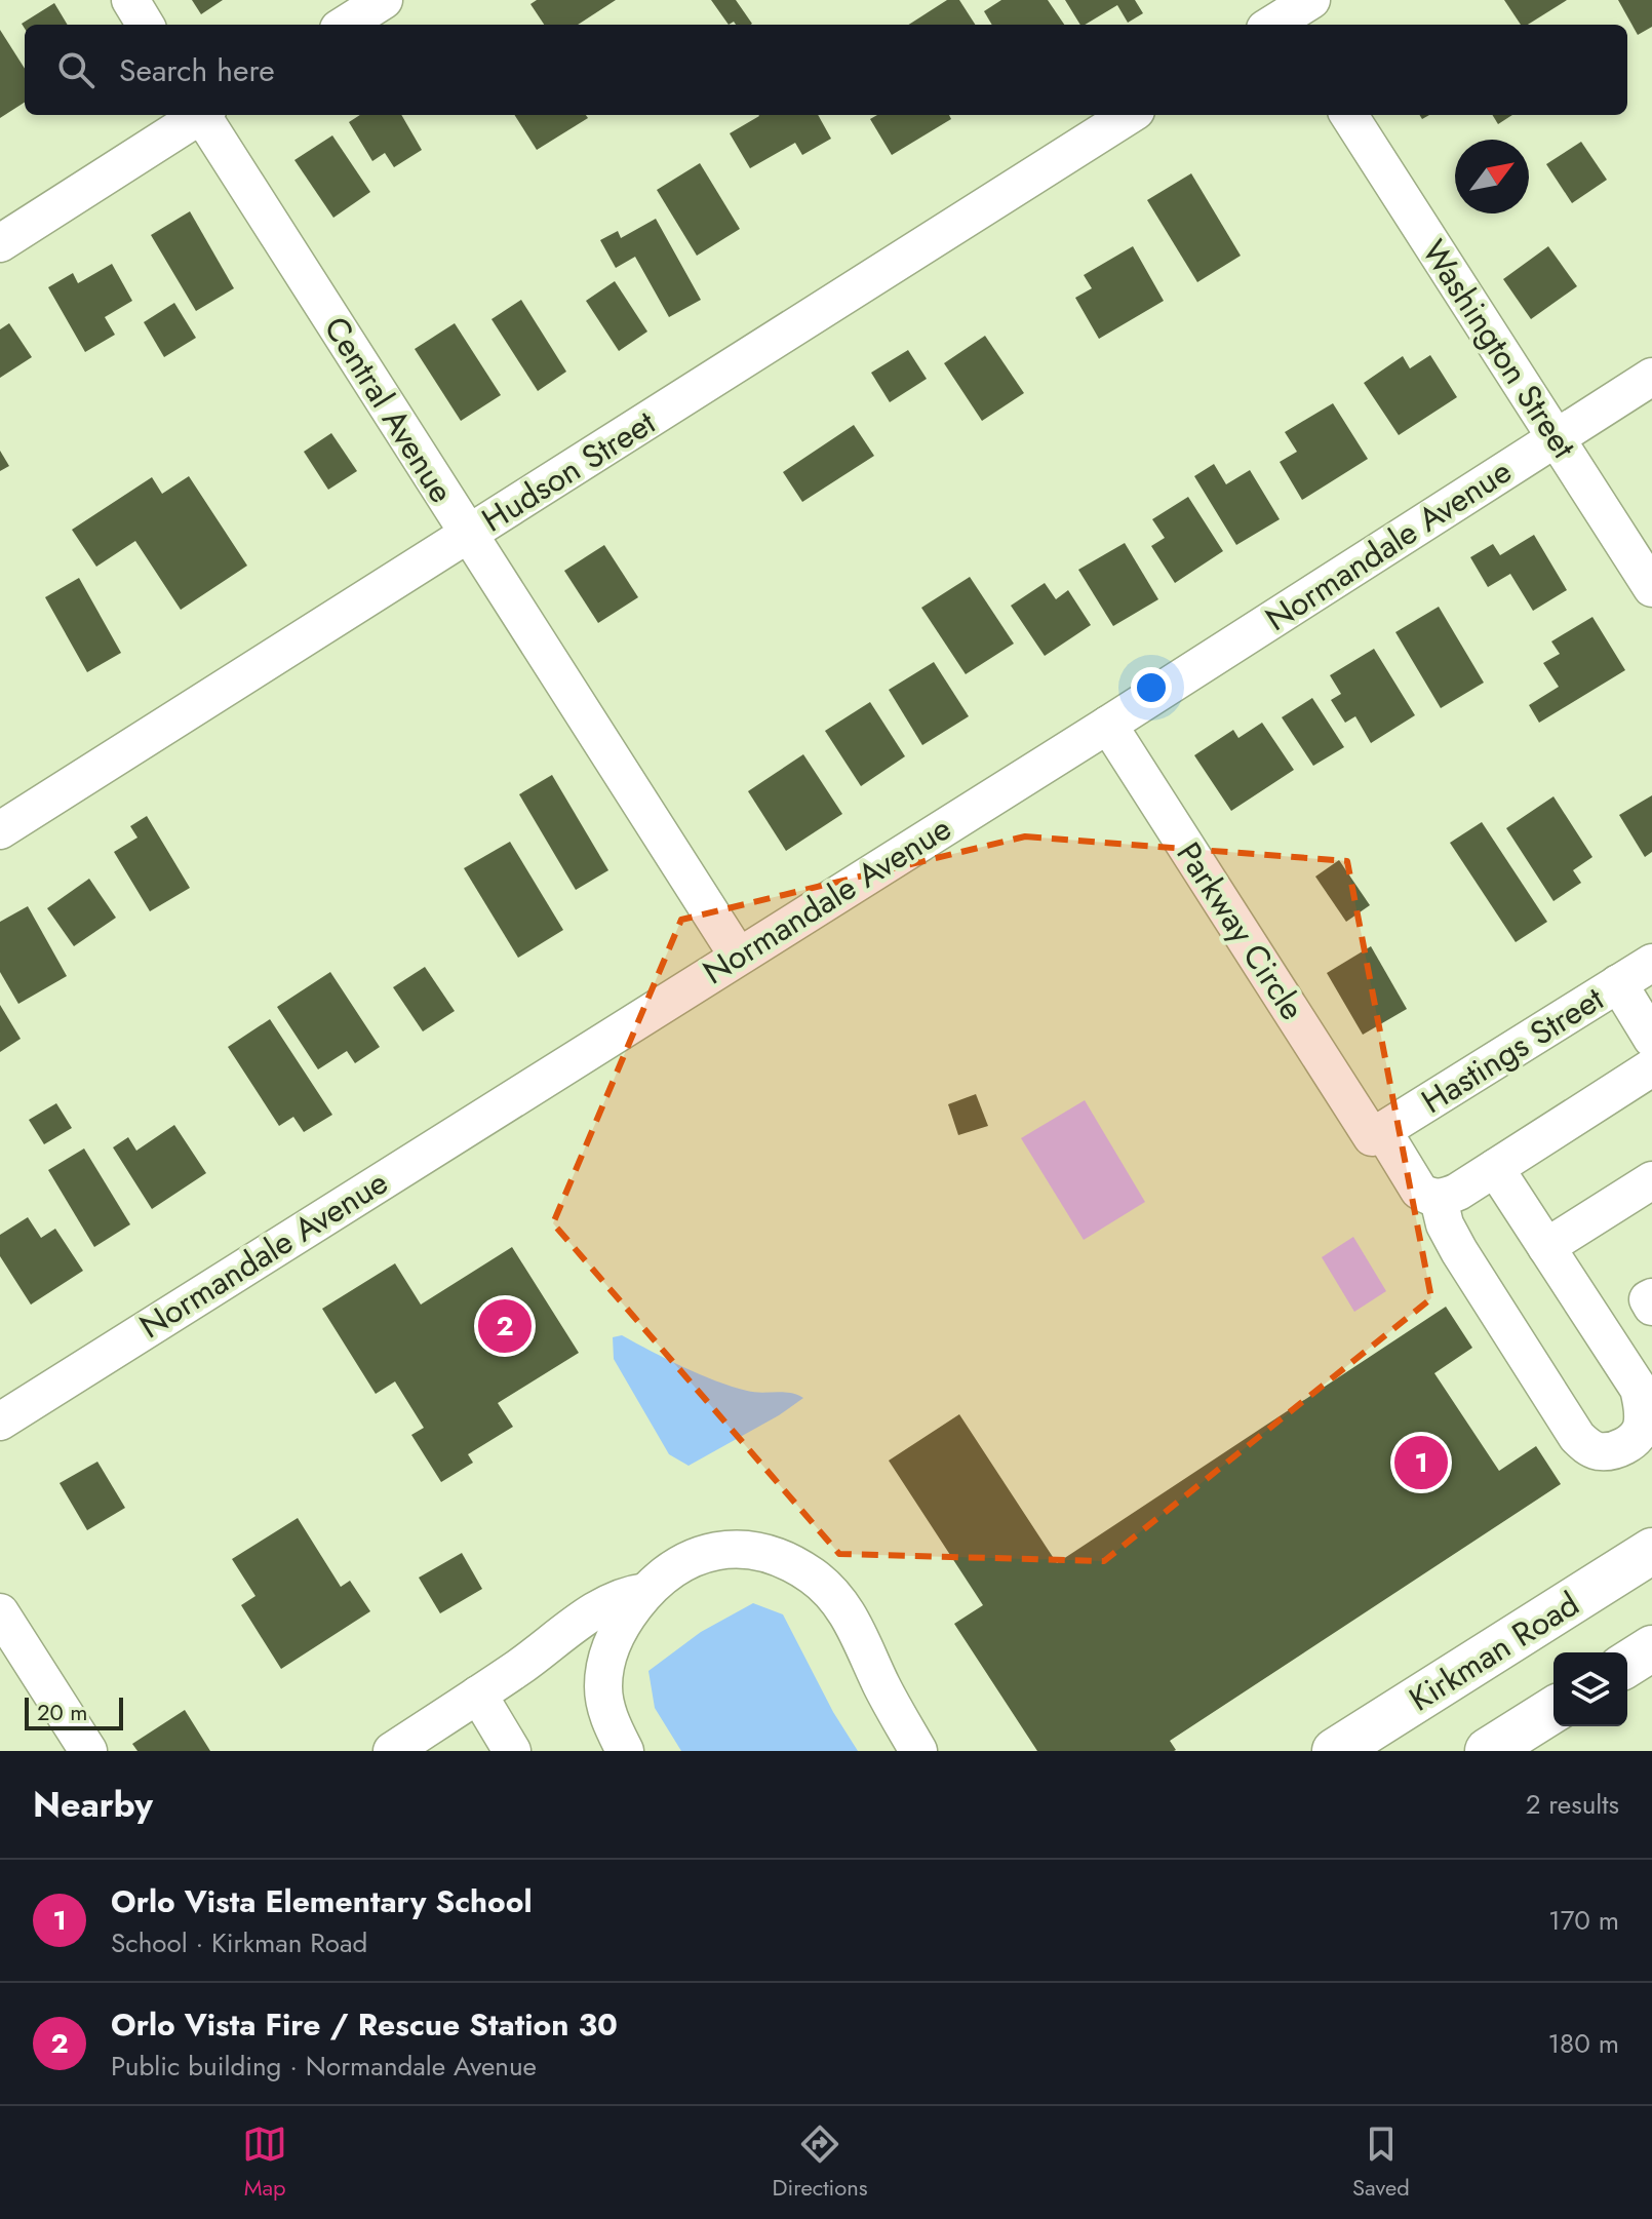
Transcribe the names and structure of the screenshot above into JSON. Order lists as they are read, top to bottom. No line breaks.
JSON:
{"streets":{"main road":["Kirkman Road"],"street":["Washington Street","Central Avenue","Hudson Street","Normandale Avenue","Parkway Circle","Hastings Street"]},"crossings":[["Washington Street","Normandale Avenue"],["Central Avenue","Hudson Street"],["Central Avenue","Normandale Avenue"],["Normandale Avenue","Parkway Circle"],["Parkway Circle","Hastings Street"]],"scale_bar":"20 m","north":"top right","page":{"search":"Search here","pins":["2","1"],"scale":"20 m","heading":["Nearby","2 results"],"list":[{"mark":"1","name":"Orlo Vista Elementary School","note":"School · Kirkman Road","value":"170 m"},{"mark":"2","name":"Orlo Vista Fire / Rescue Station 30","note":"Public building · Normandale Avenue","value":"180 m"}],"nav":["Map","Directions","Saved"]}}
